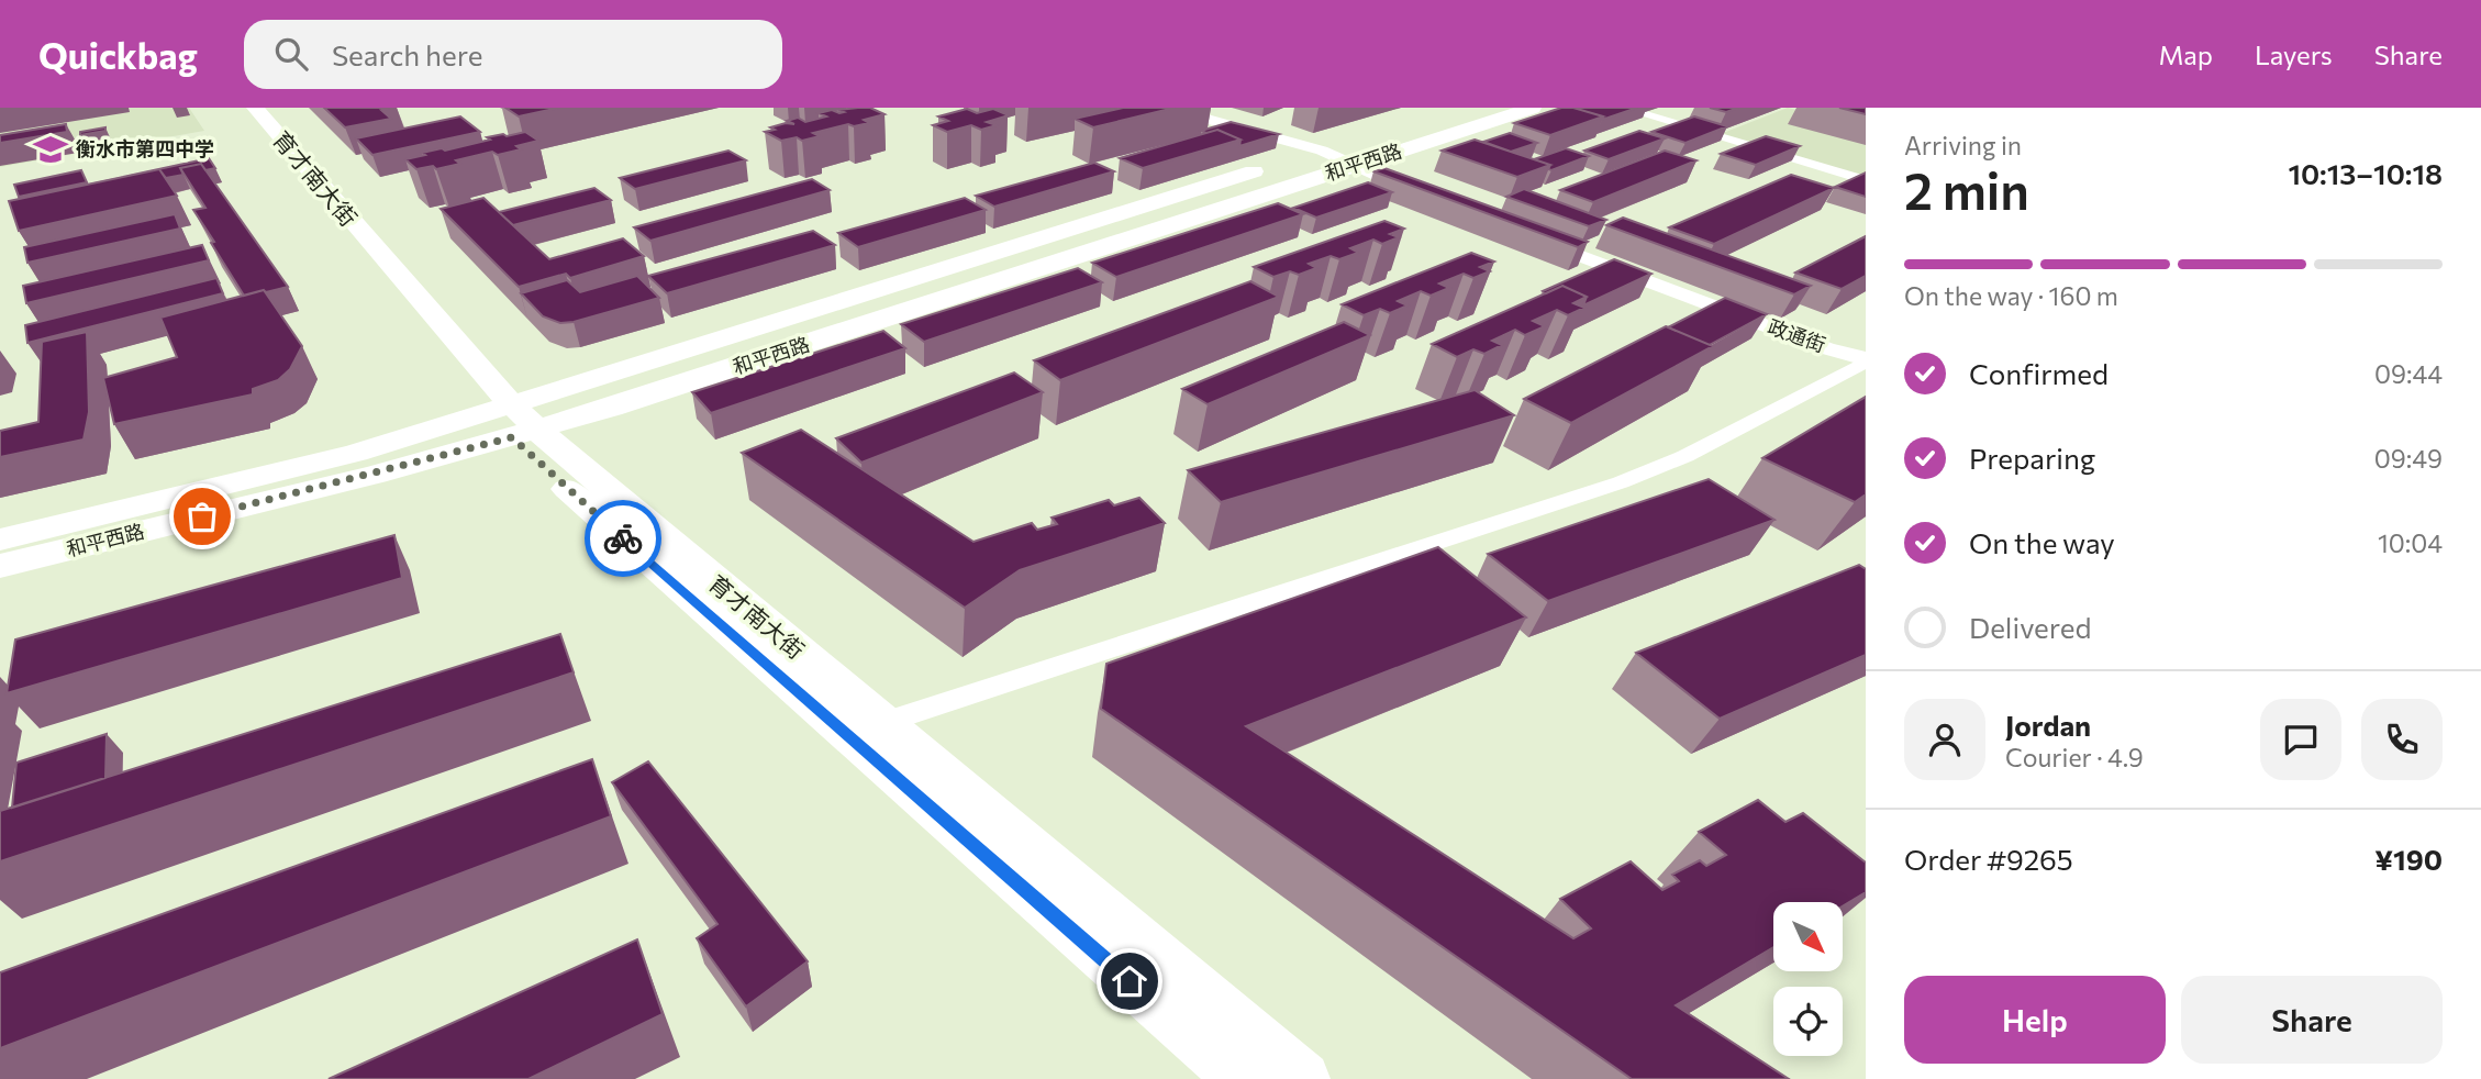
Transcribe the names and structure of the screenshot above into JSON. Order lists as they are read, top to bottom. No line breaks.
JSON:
{"streets":{"main road":["和平西路","育才南大街"],"street":["政通街"]},"crossings":[["和平西路","育才南大街"]],"places":{"school or university":["衡水市第四中学"]},"north":"bottom right","page":{"header":"Quickbag","search":"Search here","nav":["Map","Layers","Share"],"heading":["2 min","Arriving in","10:13–10:18"],"panel":["Jordan","Courier · 4.9","Order #9265","¥190"],"bar":"On the way · 160 m","list":[["Confirmed","09:44"],["Preparing","09:49"],["On the way","10:04"],"Delivered"],"buttons":["Help","Share"]}}
